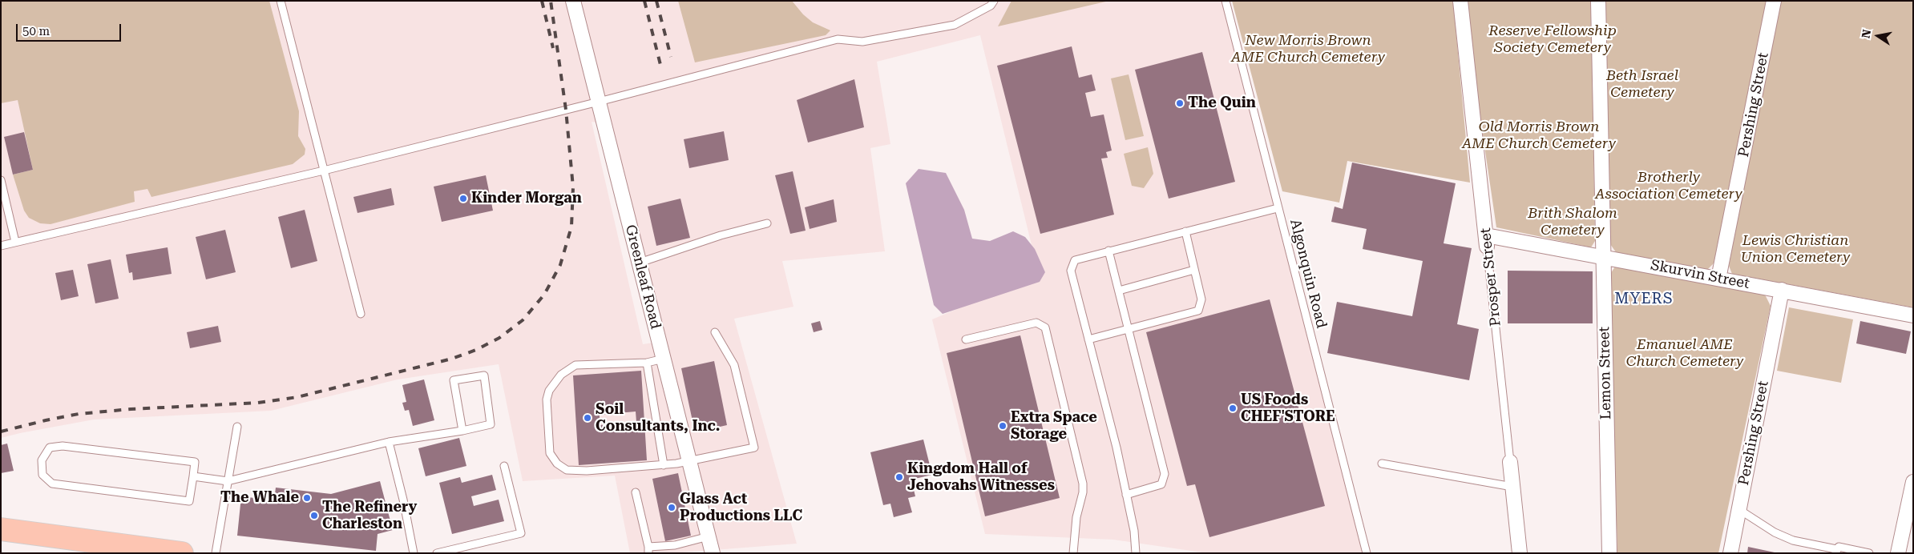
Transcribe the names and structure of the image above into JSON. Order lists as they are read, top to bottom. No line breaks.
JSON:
{"streets":{"street":["Pershing Street","Skurvin Street","Greenleaf Road","Prosper Street","Lemon Street"],"lane":["Algonquin Road"]},"crossings":[["Pershing Street","Skurvin Street"],["Skurvin Street","Prosper Street"],["Skurvin Street","Lemon Street"]],"districts":["MYERS"],"parks":["Reserve Fellowship Society Cemetery","New Morris Brown AME Church Cemetery","Beth Israel Cemetery","Old Morris Brown AME Church Cemetery","Brotherly Association Cemetery","Brith Shalom Cemetery","Lewis Christian Union Cemetery","Emanuel AME Church Cemetery"],"places":["The Quin","Kinder Morgan","US Foods CHEF'STORE","Soil Consultants, Inc.","Extra Space Storage","Kingdom Hall of Jehovahs Witnesses","The Whale","Glass Act Productions LLC","The Refinery Charleston"],"scale_bar":"50 m","north":"left"}
